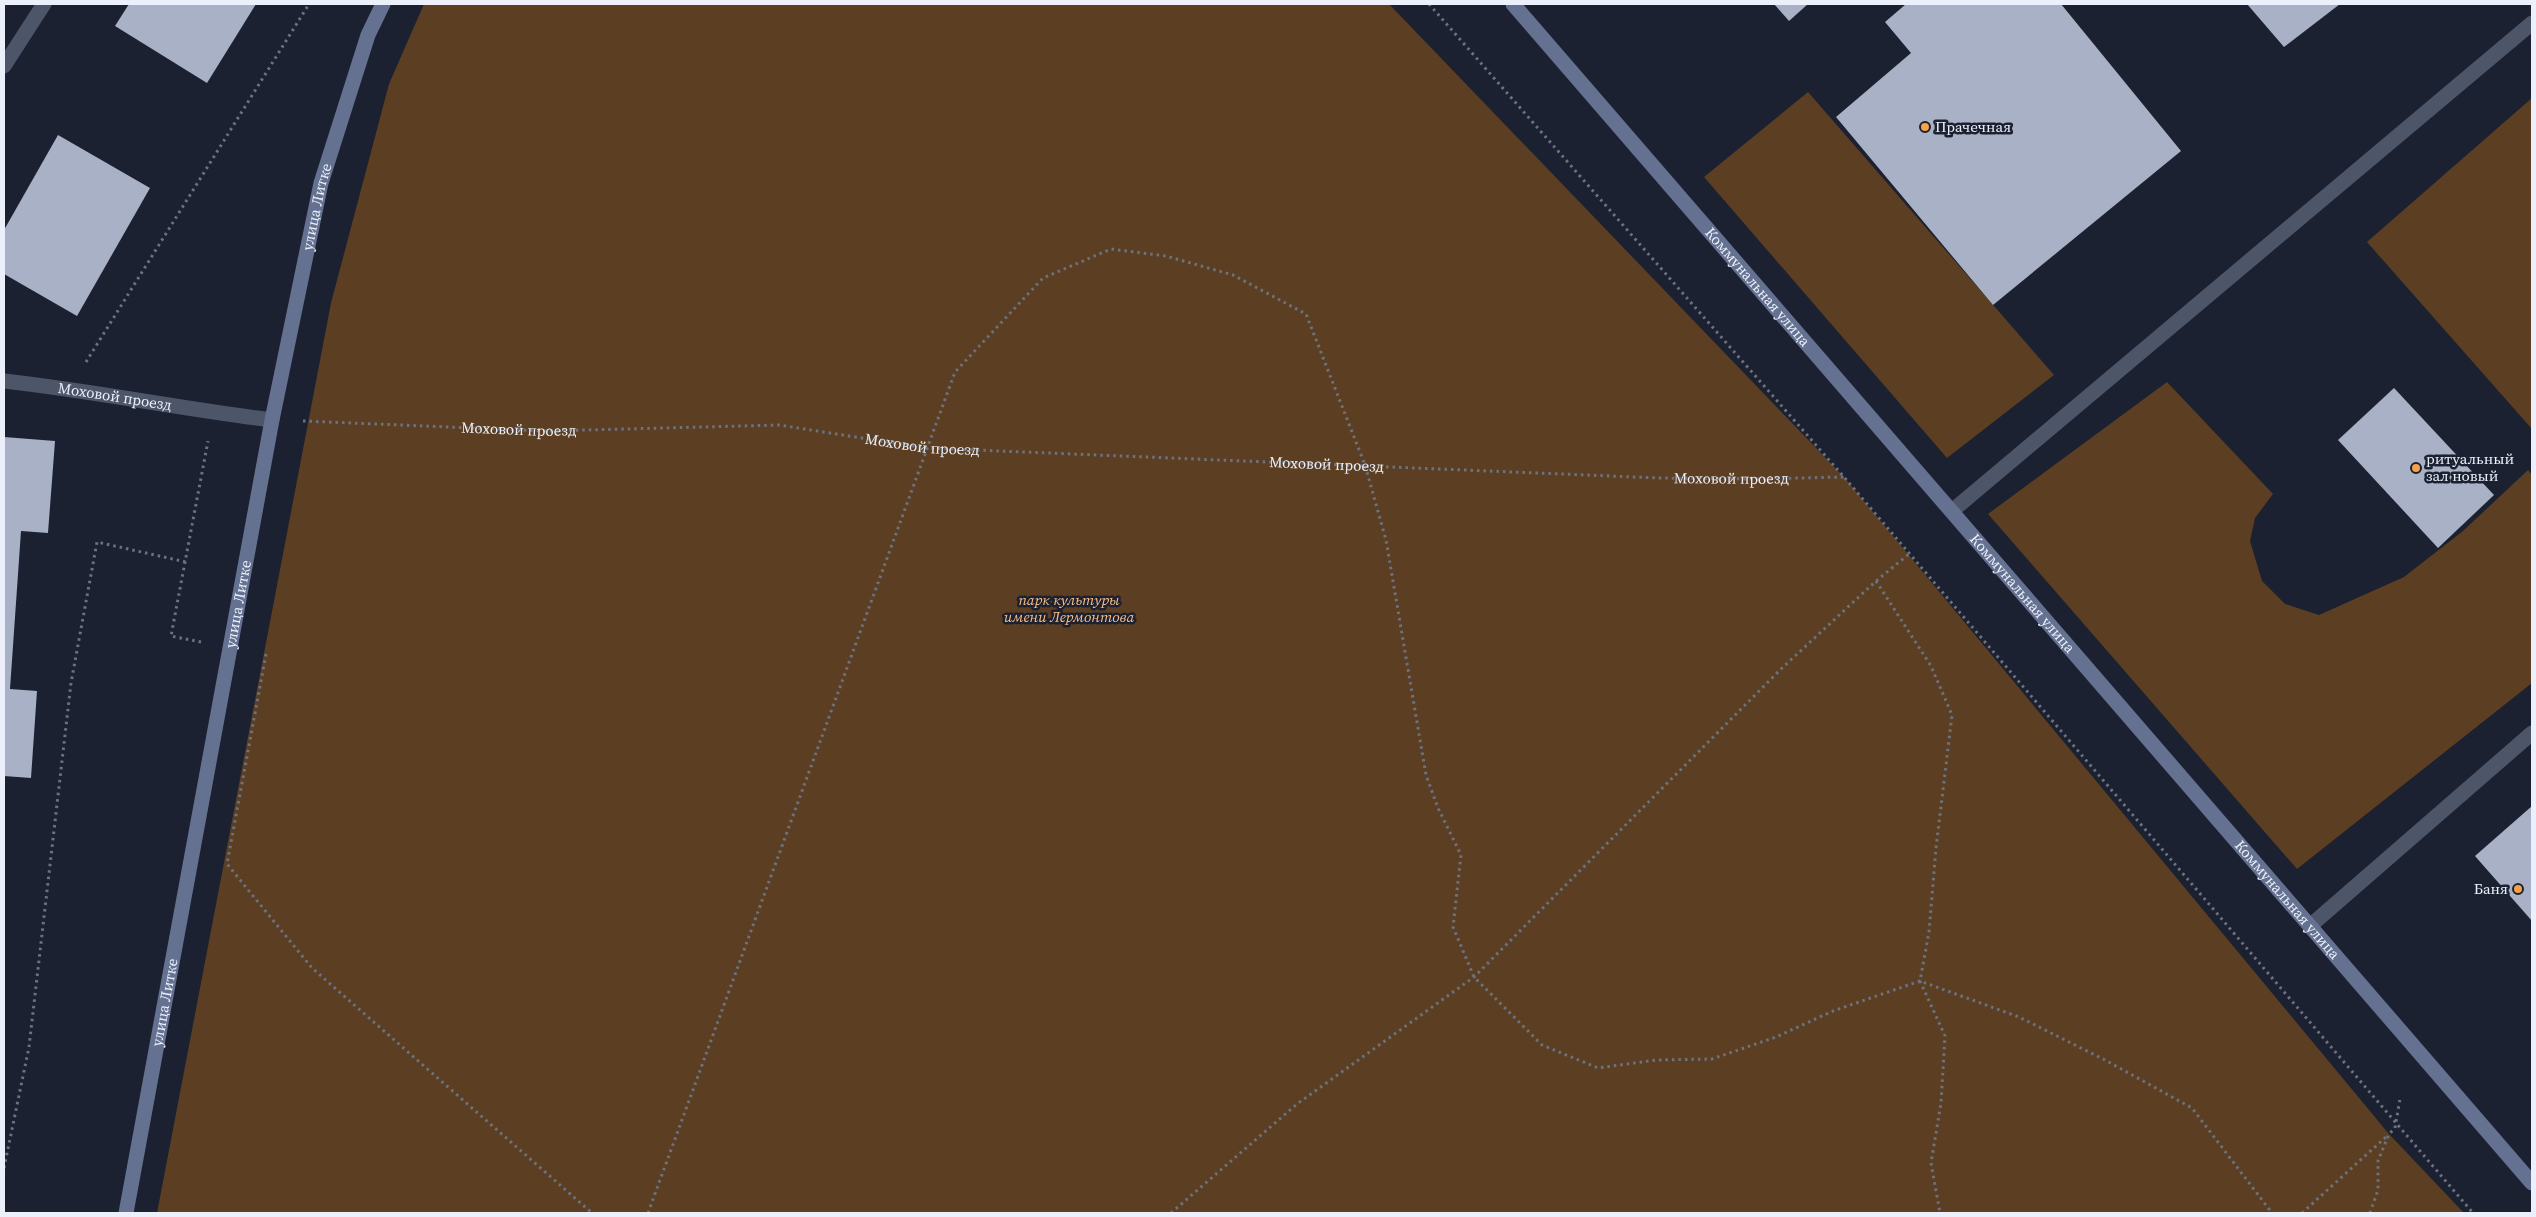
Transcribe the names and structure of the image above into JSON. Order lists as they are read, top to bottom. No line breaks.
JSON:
{"streets":{"street":["улица Литке","Коммунальная улица","Моховой проезд"]},"crossings":[["улица Литке","Моховой проезд"]],"parks":["парк культуры имени Лермонтова"],"places":["Прачечная","ритуальный зал новый","Баня"]}
